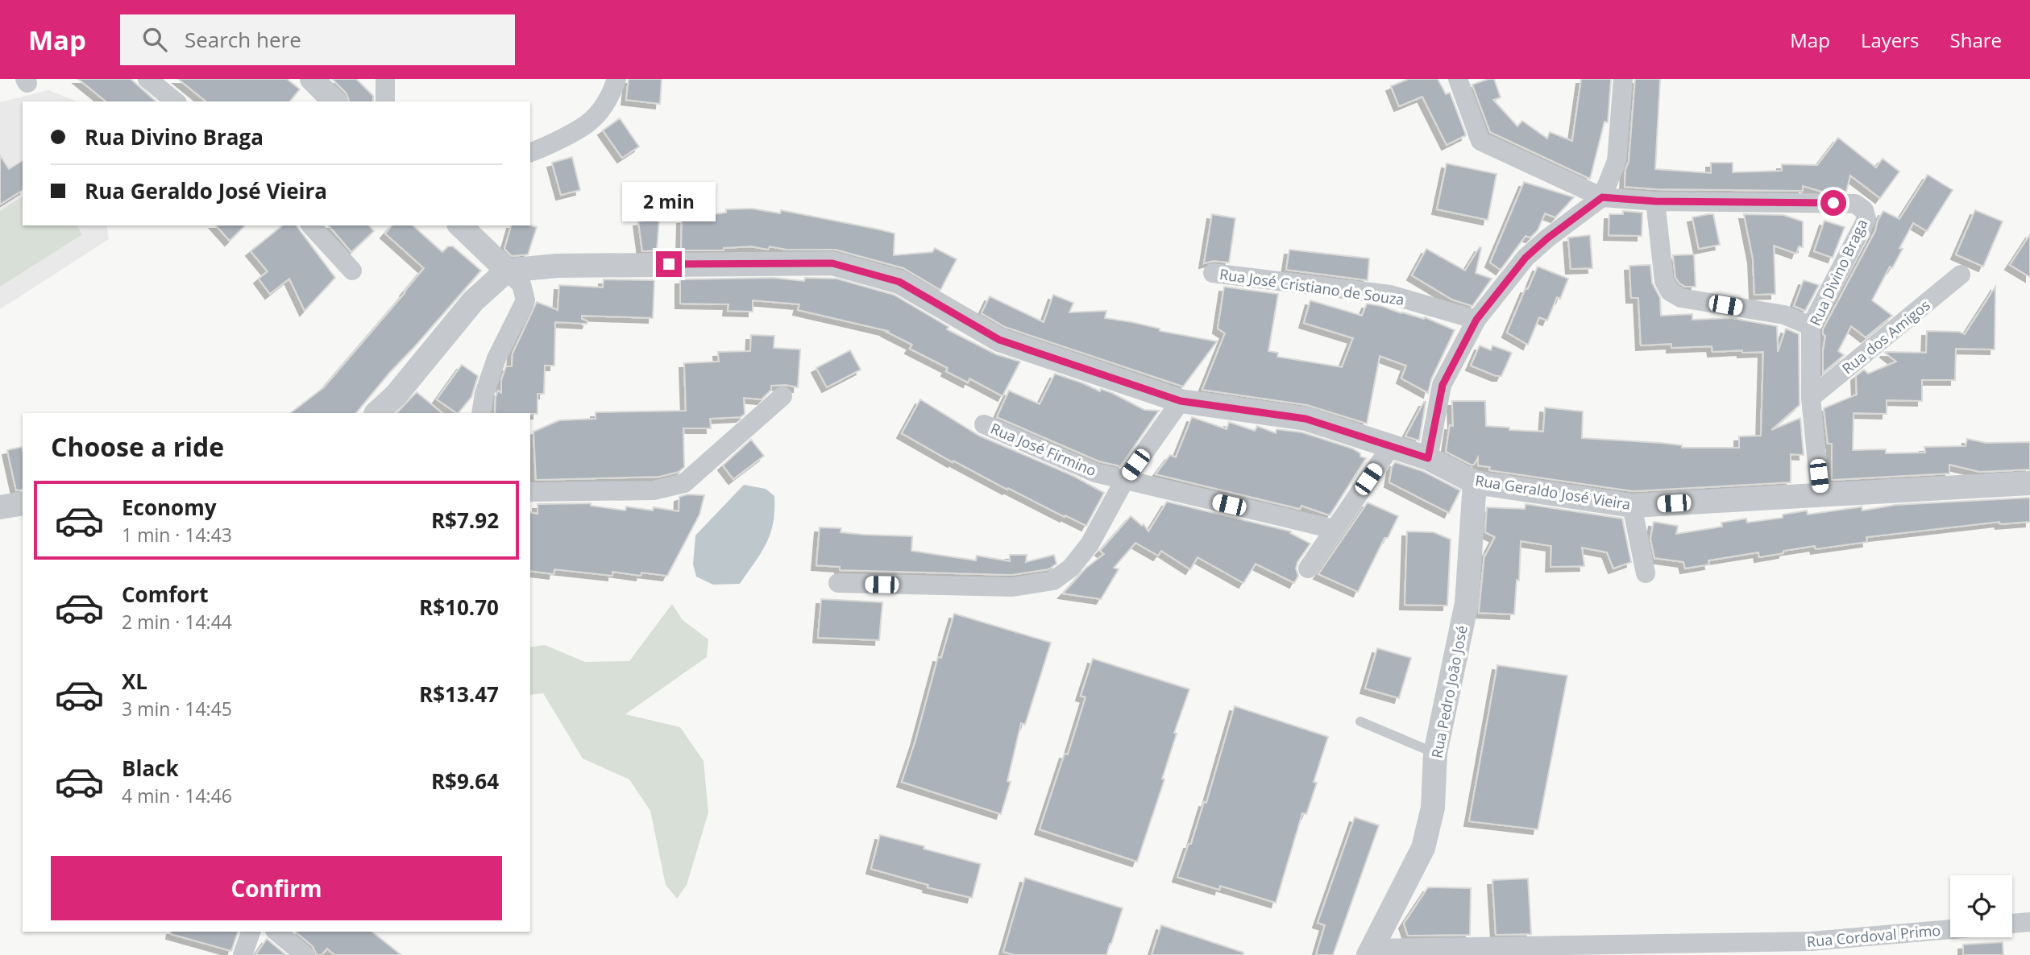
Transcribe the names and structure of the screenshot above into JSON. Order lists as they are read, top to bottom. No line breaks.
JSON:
{"streets":{"street":["Rua Divino Braga","Rua José Cristiano de Souza","Rua dos Amigos","Rua José Firmino","Rua Geraldo José Vieira","Rua Pedro João José","Rua Cordoval Primo"]},"crossings":[["Rua Divino Braga","Rua dos Amigos"],["Rua Divino Braga","Rua Geraldo José Vieira"],["Rua Geraldo José Vieira","Rua Pedro João José"],["Rua Pedro João José","Rua Cordoval Primo"]],"page":{"header":"Map","search":"Search here","nav":["Map","Layers","Share"],"banner":["Rua Divino Braga","Rua Geraldo José Vieira"],"bubble":"2 min","heading":"Choose a ride","list":[{"name":"Economy","note":"1 min · 14:43","value":"R$7.92"},{"name":"Comfort","note":"2 min · 14:44","value":"R$10.70"},{"name":"XL","note":"3 min · 14:45","value":"R$13.47"},{"name":"Black","note":"4 min · 14:46","value":"R$9.64"}],"buttons":"Confirm"}}
